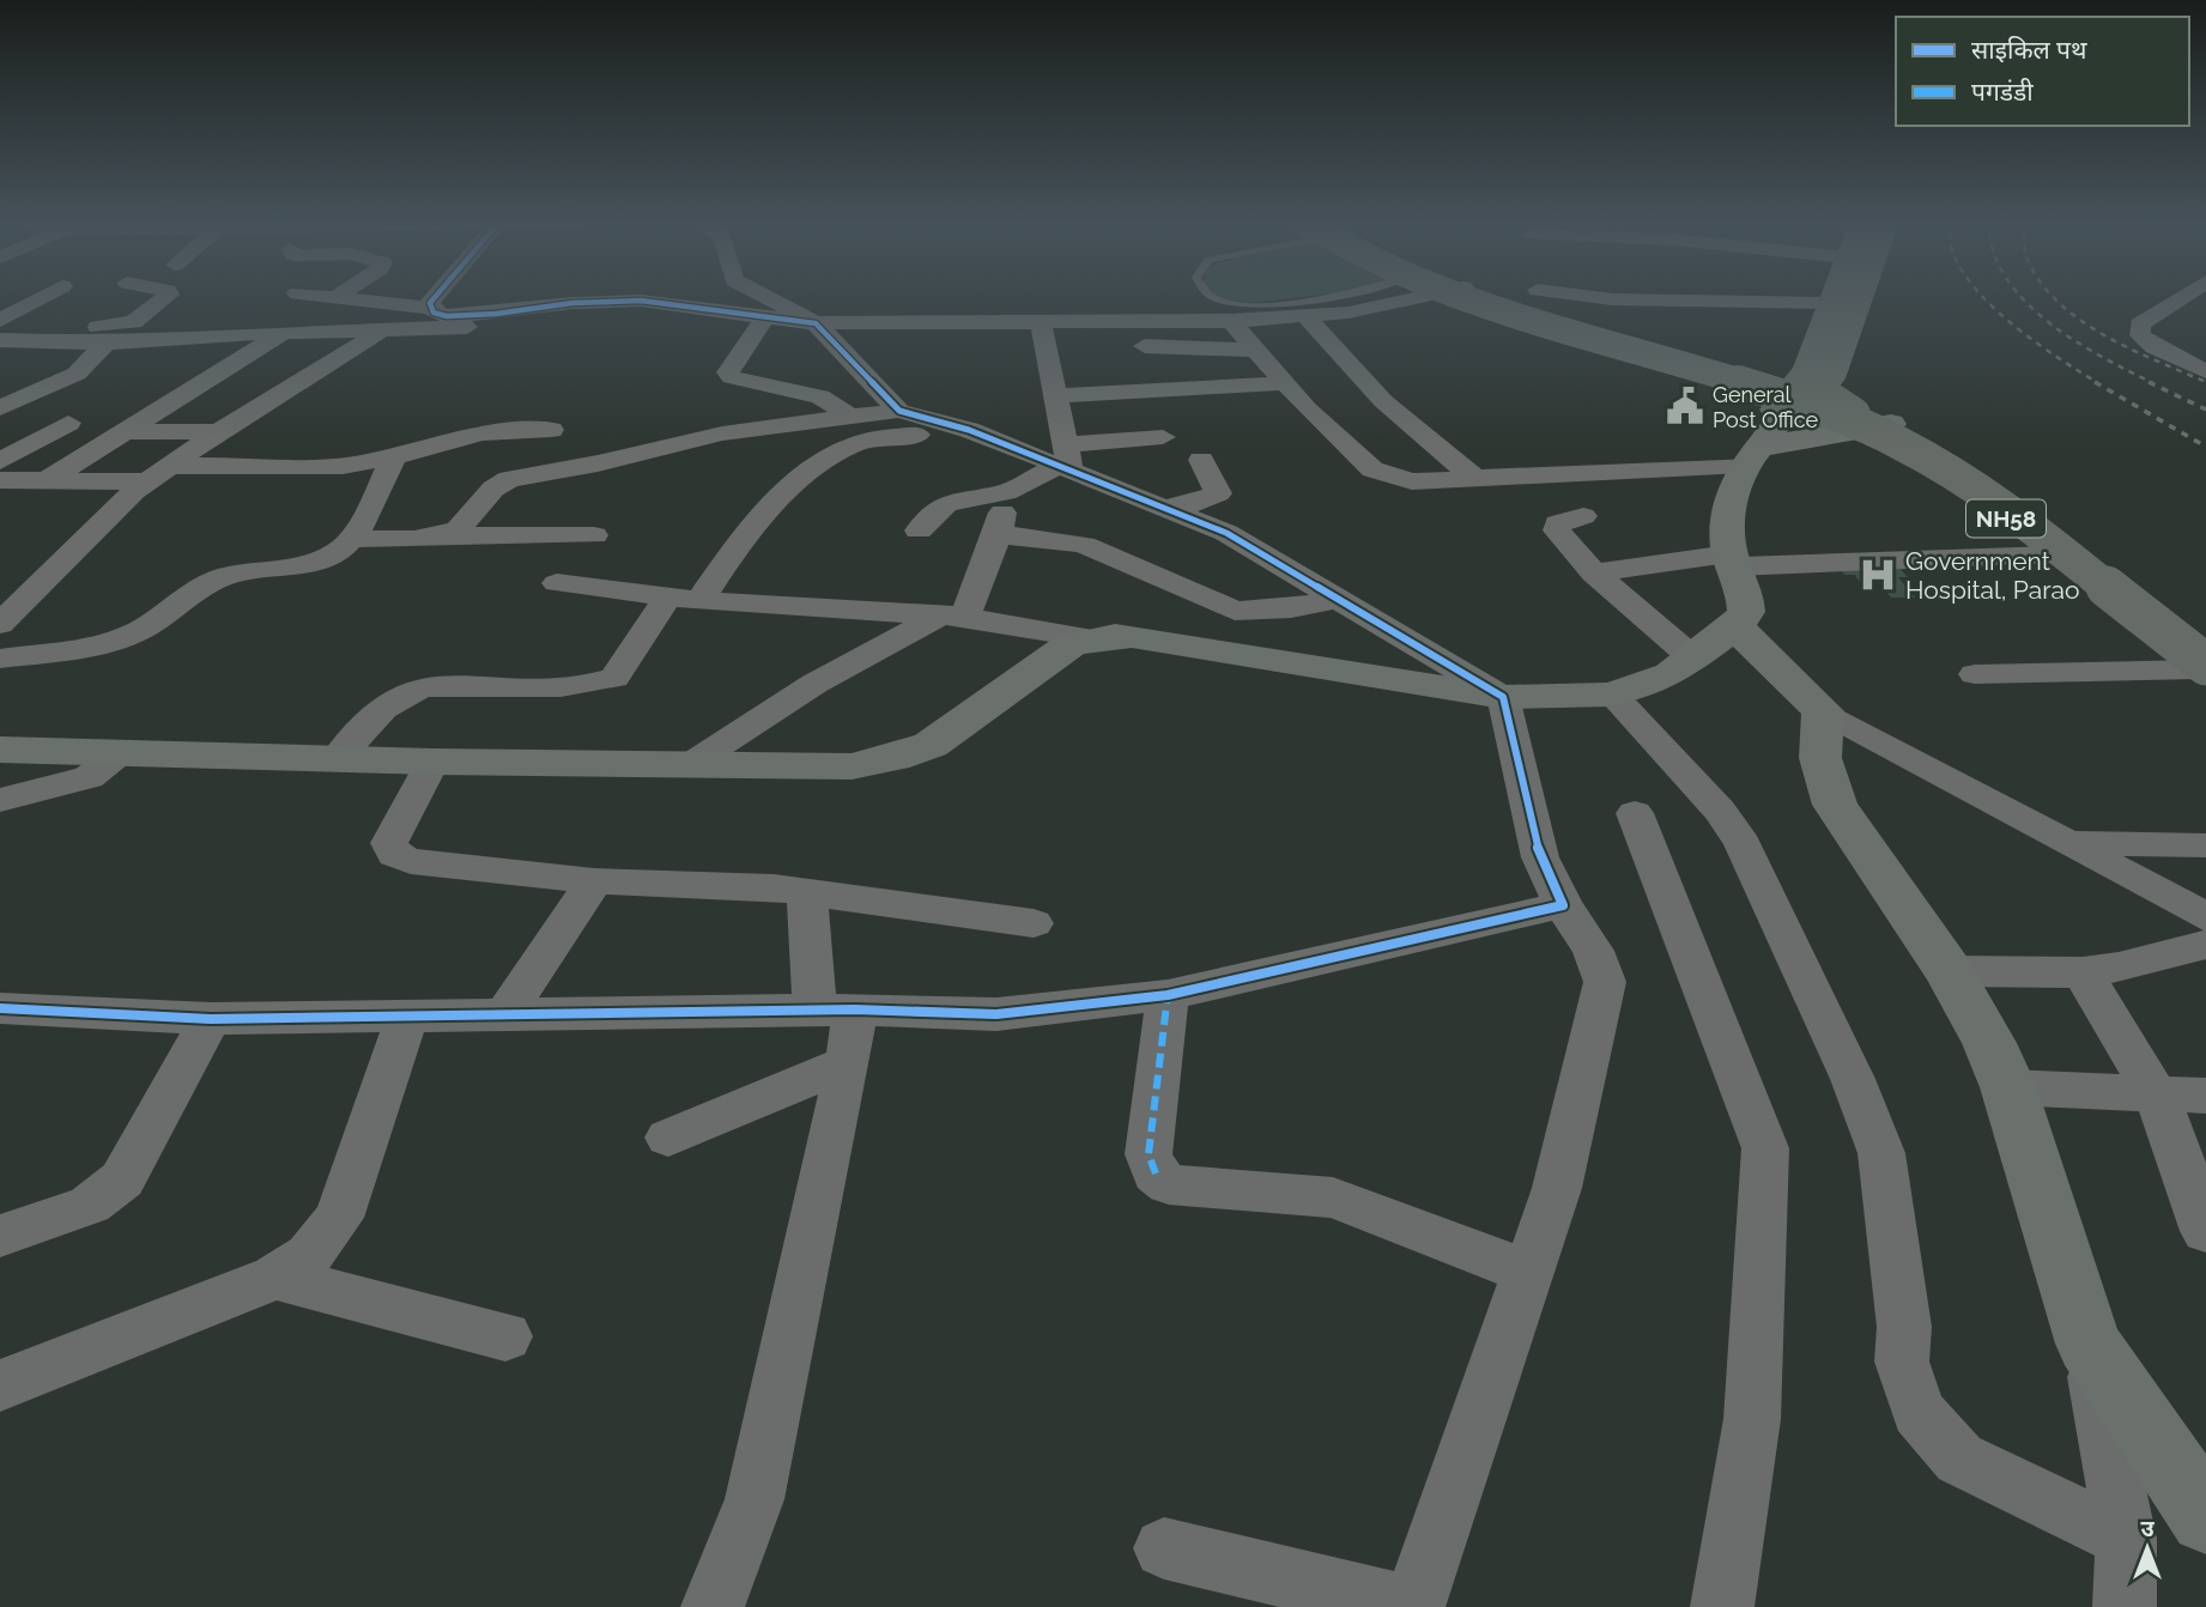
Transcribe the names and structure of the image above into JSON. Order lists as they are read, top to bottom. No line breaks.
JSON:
{"streets":{"highway":["NH58"]},"places":{"public building":["General Post Office"],"hospital":["Government Hospital, Parao"]},"legend":["साइकिल पथ","पगडंडी"],"north":"top"}
